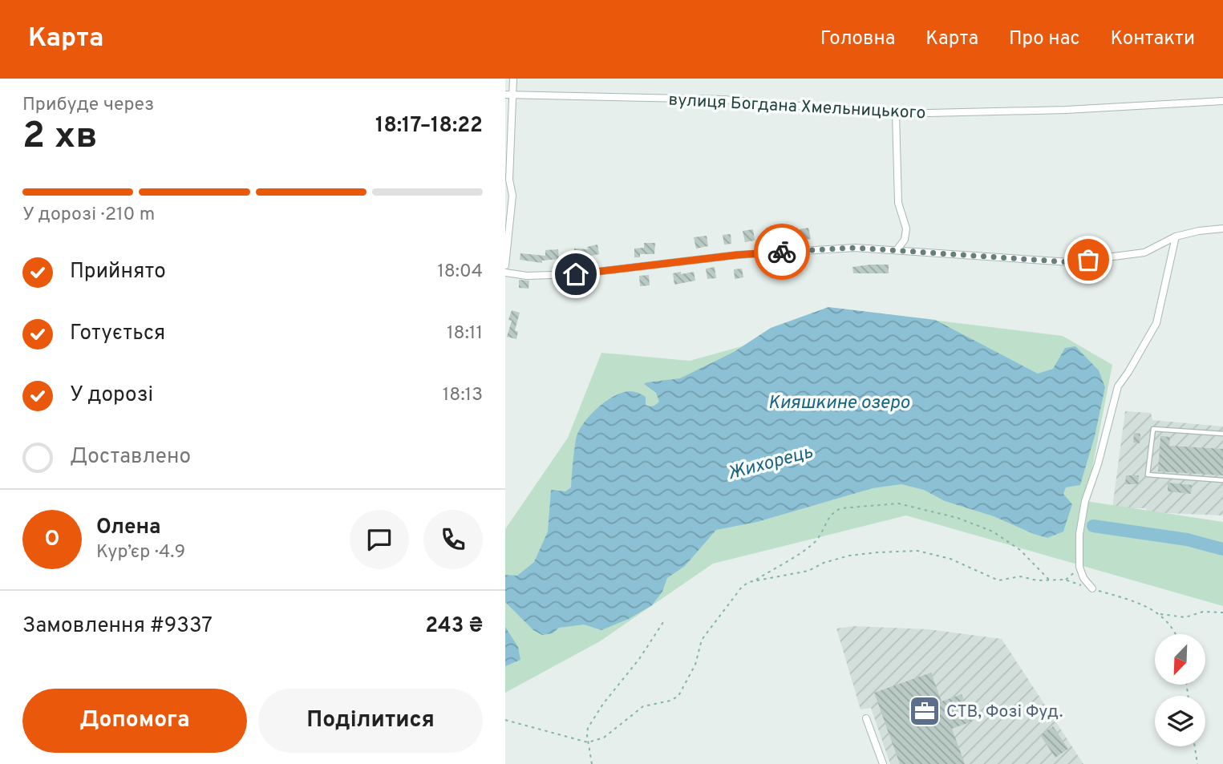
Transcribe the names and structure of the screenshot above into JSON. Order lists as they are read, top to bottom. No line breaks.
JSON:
{"streets":{"street":["вулиця Богдана Хмельницького"]},"water":["Кияшкине озеро","Жихорець"],"places":{"office":["СТВ, Фозі Фуд."]},"north":"bottom left","page":{"header":"Карта","nav":["Головна","Карта","Про нас","Контакти"],"heading":["2 хв","Прибуде через","18:17–18:22"],"panel":["Олена","Кур’єр · 4.9","Замовлення #9337","243 ₴"],"bar":"У дорозі · 210 m","list":[["Прийнято","18:04"],["Готується","18:11"],["У дорозі","18:13"],"Доставлено"],"round":"О","buttons":["Допомога","Поділитися"]}}
